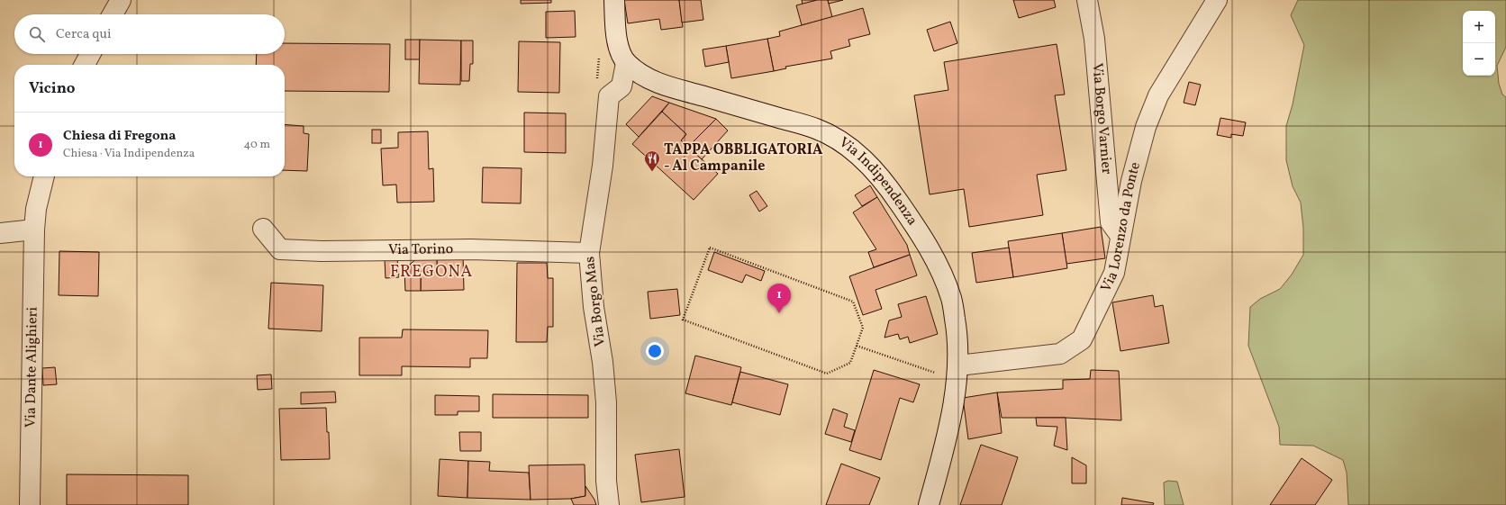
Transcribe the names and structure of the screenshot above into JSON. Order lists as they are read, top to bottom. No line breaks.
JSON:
{"streets":{"street":["Via Borgo Varnier","Via Indipendenza","Via Lorenzo da Ponte","Via Torino","Via Borgo Mas","Via Dante Alighieri"]},"crossings":[["Via Borgo Varnier","Via Lorenzo da Ponte"],["Via Indipendenza","Via Lorenzo da Ponte"],["Via Indipendenza","Via Borgo Mas"],["Via Torino","Via Borgo Mas"]],"districts":["FREGONA"],"places":{"restaurant":["TAPPA OBBLIGATORIA - Al Campanile"]},"page":{"map_buttons":["+","−"],"search":"Cerca qui","heading":"Vicino","list":[{"mark":"1","name":"Chiesa di Fregona","note":"Chiesa · Via Indipendenza","value":"40 m"}],"pins":"1"}}
